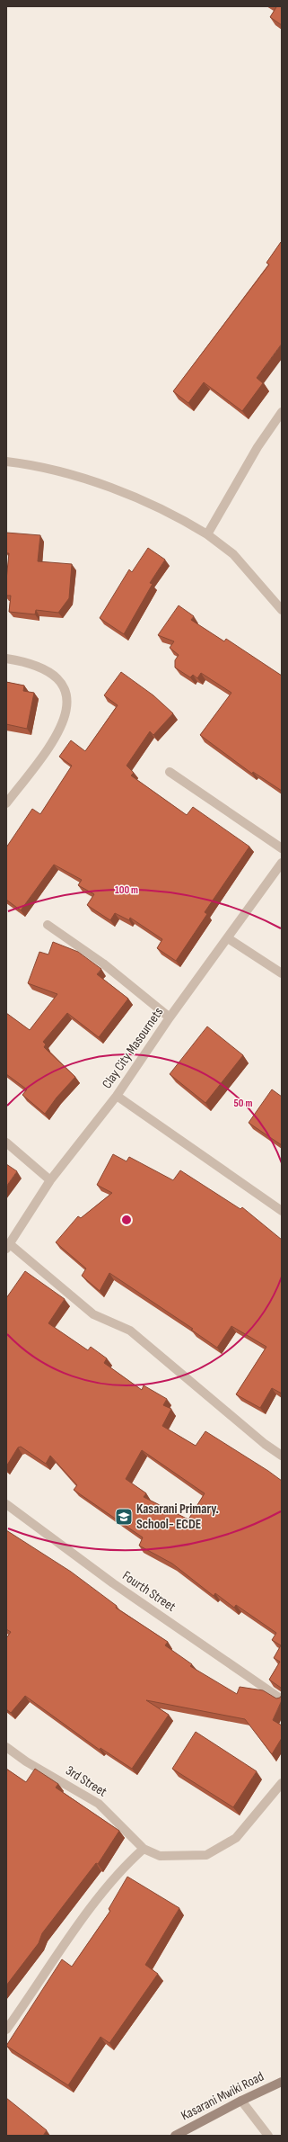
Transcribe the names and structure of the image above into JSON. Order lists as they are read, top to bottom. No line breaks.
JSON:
{"streets":{"main road":["Kasarani Mwiki Road"],"street":["Clay City Masournets","Fourth Street","3rd Street"]},"places":{"school or university":["Kasarani Primary. School- ECDE"]},"rings":["100 m","50 m"]}
